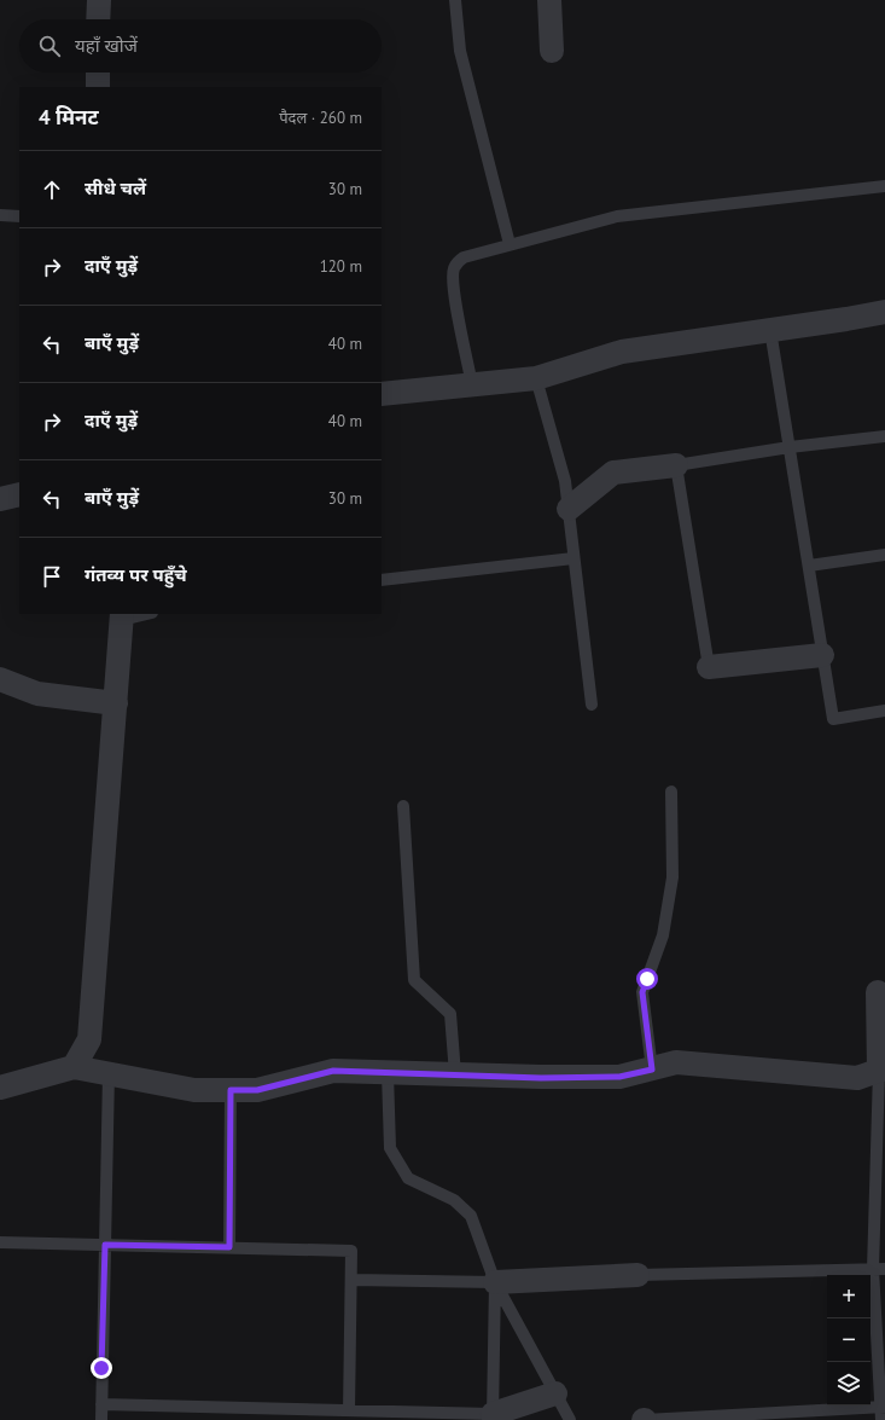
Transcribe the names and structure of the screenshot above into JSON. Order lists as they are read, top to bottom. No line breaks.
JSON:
{"page":{"search":"यहाँ खोजें","heading":["4 मिनट","पैदल · 260 m"],"list":[["सीधे चलें","30 m"],["दाएँ मुड़ें","120 m"],["बाएँ मुड़ें","40 m"],["दाएँ मुड़ें","40 m"],["बाएँ मुड़ें","30 m"],"गंतव्य पर पहुँचे"],"map_buttons":["+","−"]}}
